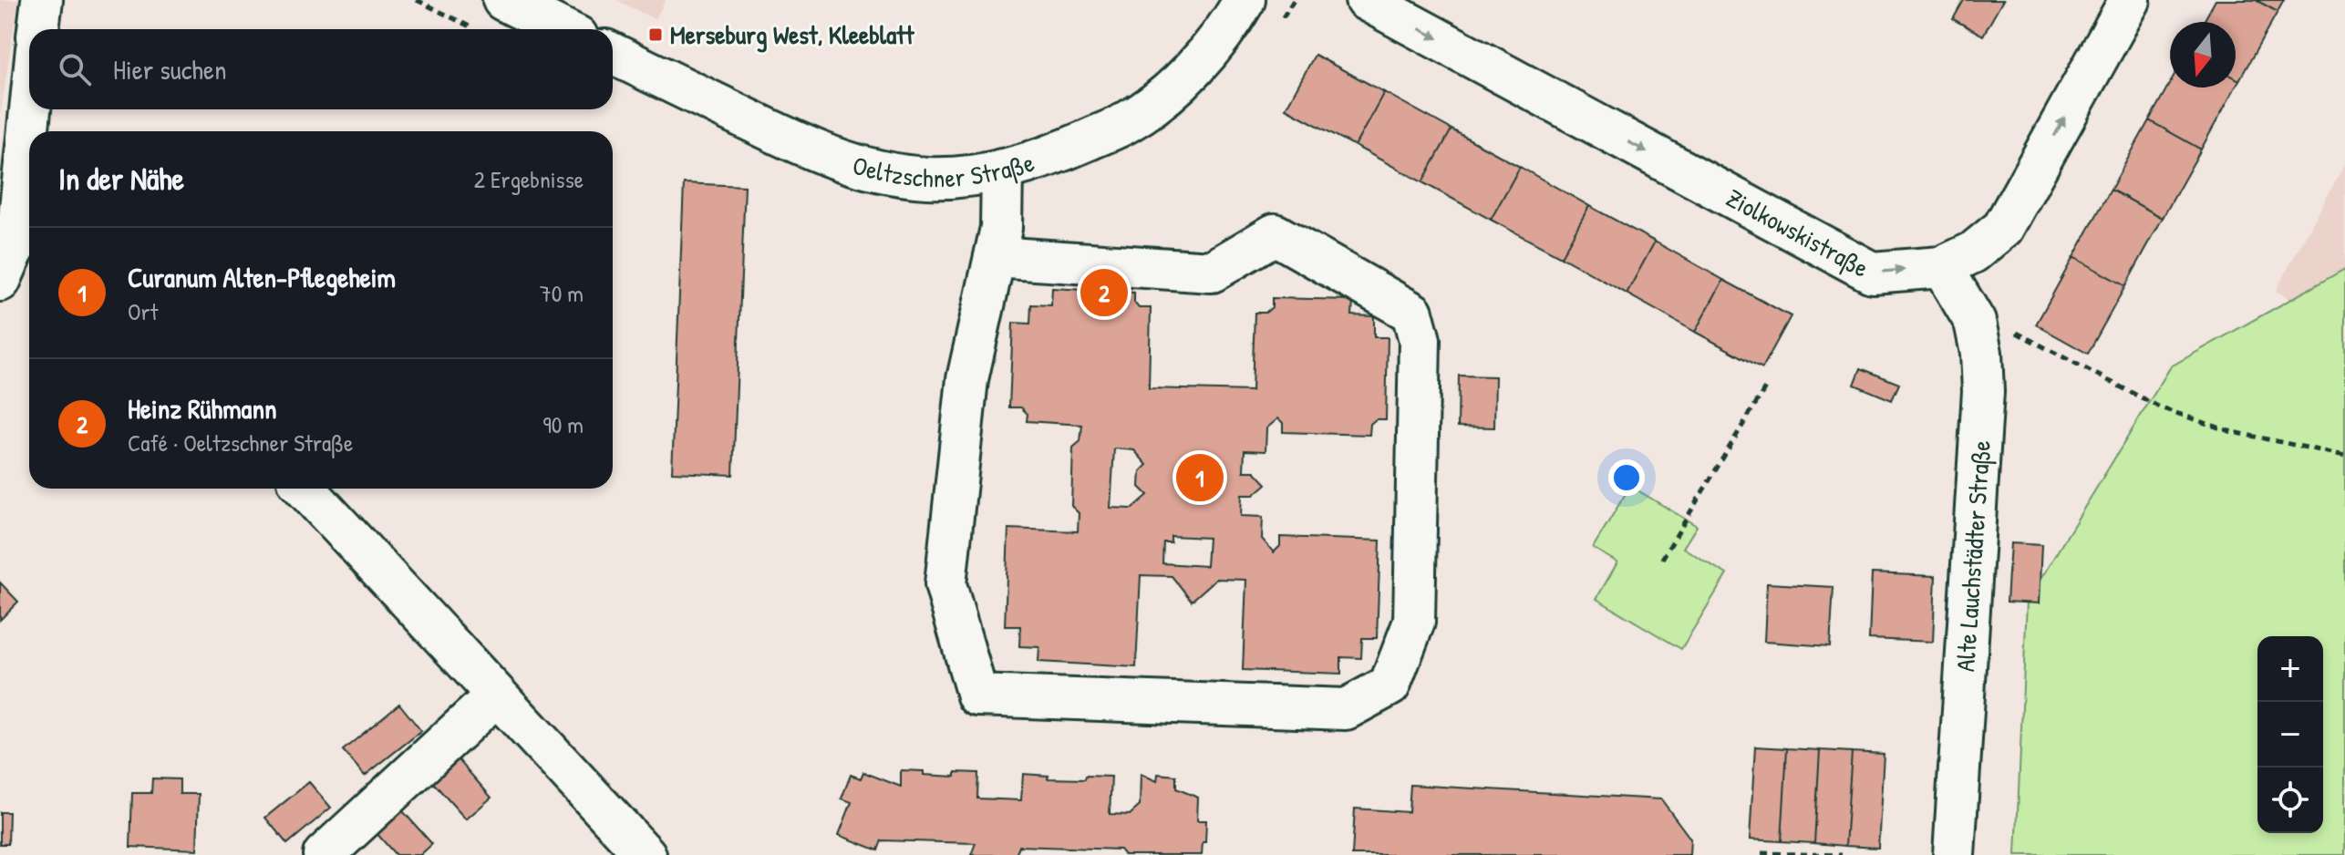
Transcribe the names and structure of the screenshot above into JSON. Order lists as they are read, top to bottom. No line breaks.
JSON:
{"streets":{"street":["Oeltzschner Straße","Ziolkowskistraße","Alte Lauchstädter Straße"]},"crossings":[["Ziolkowskistraße","Alte Lauchstädter Straße"]],"places":{"transit":["Merseburg West, Kleeblatt"]},"north":"bottom","page":{"search":"Hier suchen","heading":["In der Nähe","2 Ergebnisse"],"list":[{"mark":"1","name":"Curanum Alten-Pflegeheim","note":"Ort","value":"70 m"},{"mark":"2","name":"Heinz Rühmann","note":"Café · Oeltzschner Straße","value":"90 m"}],"pins":["2","1"],"map_buttons":["+","−"]}}
